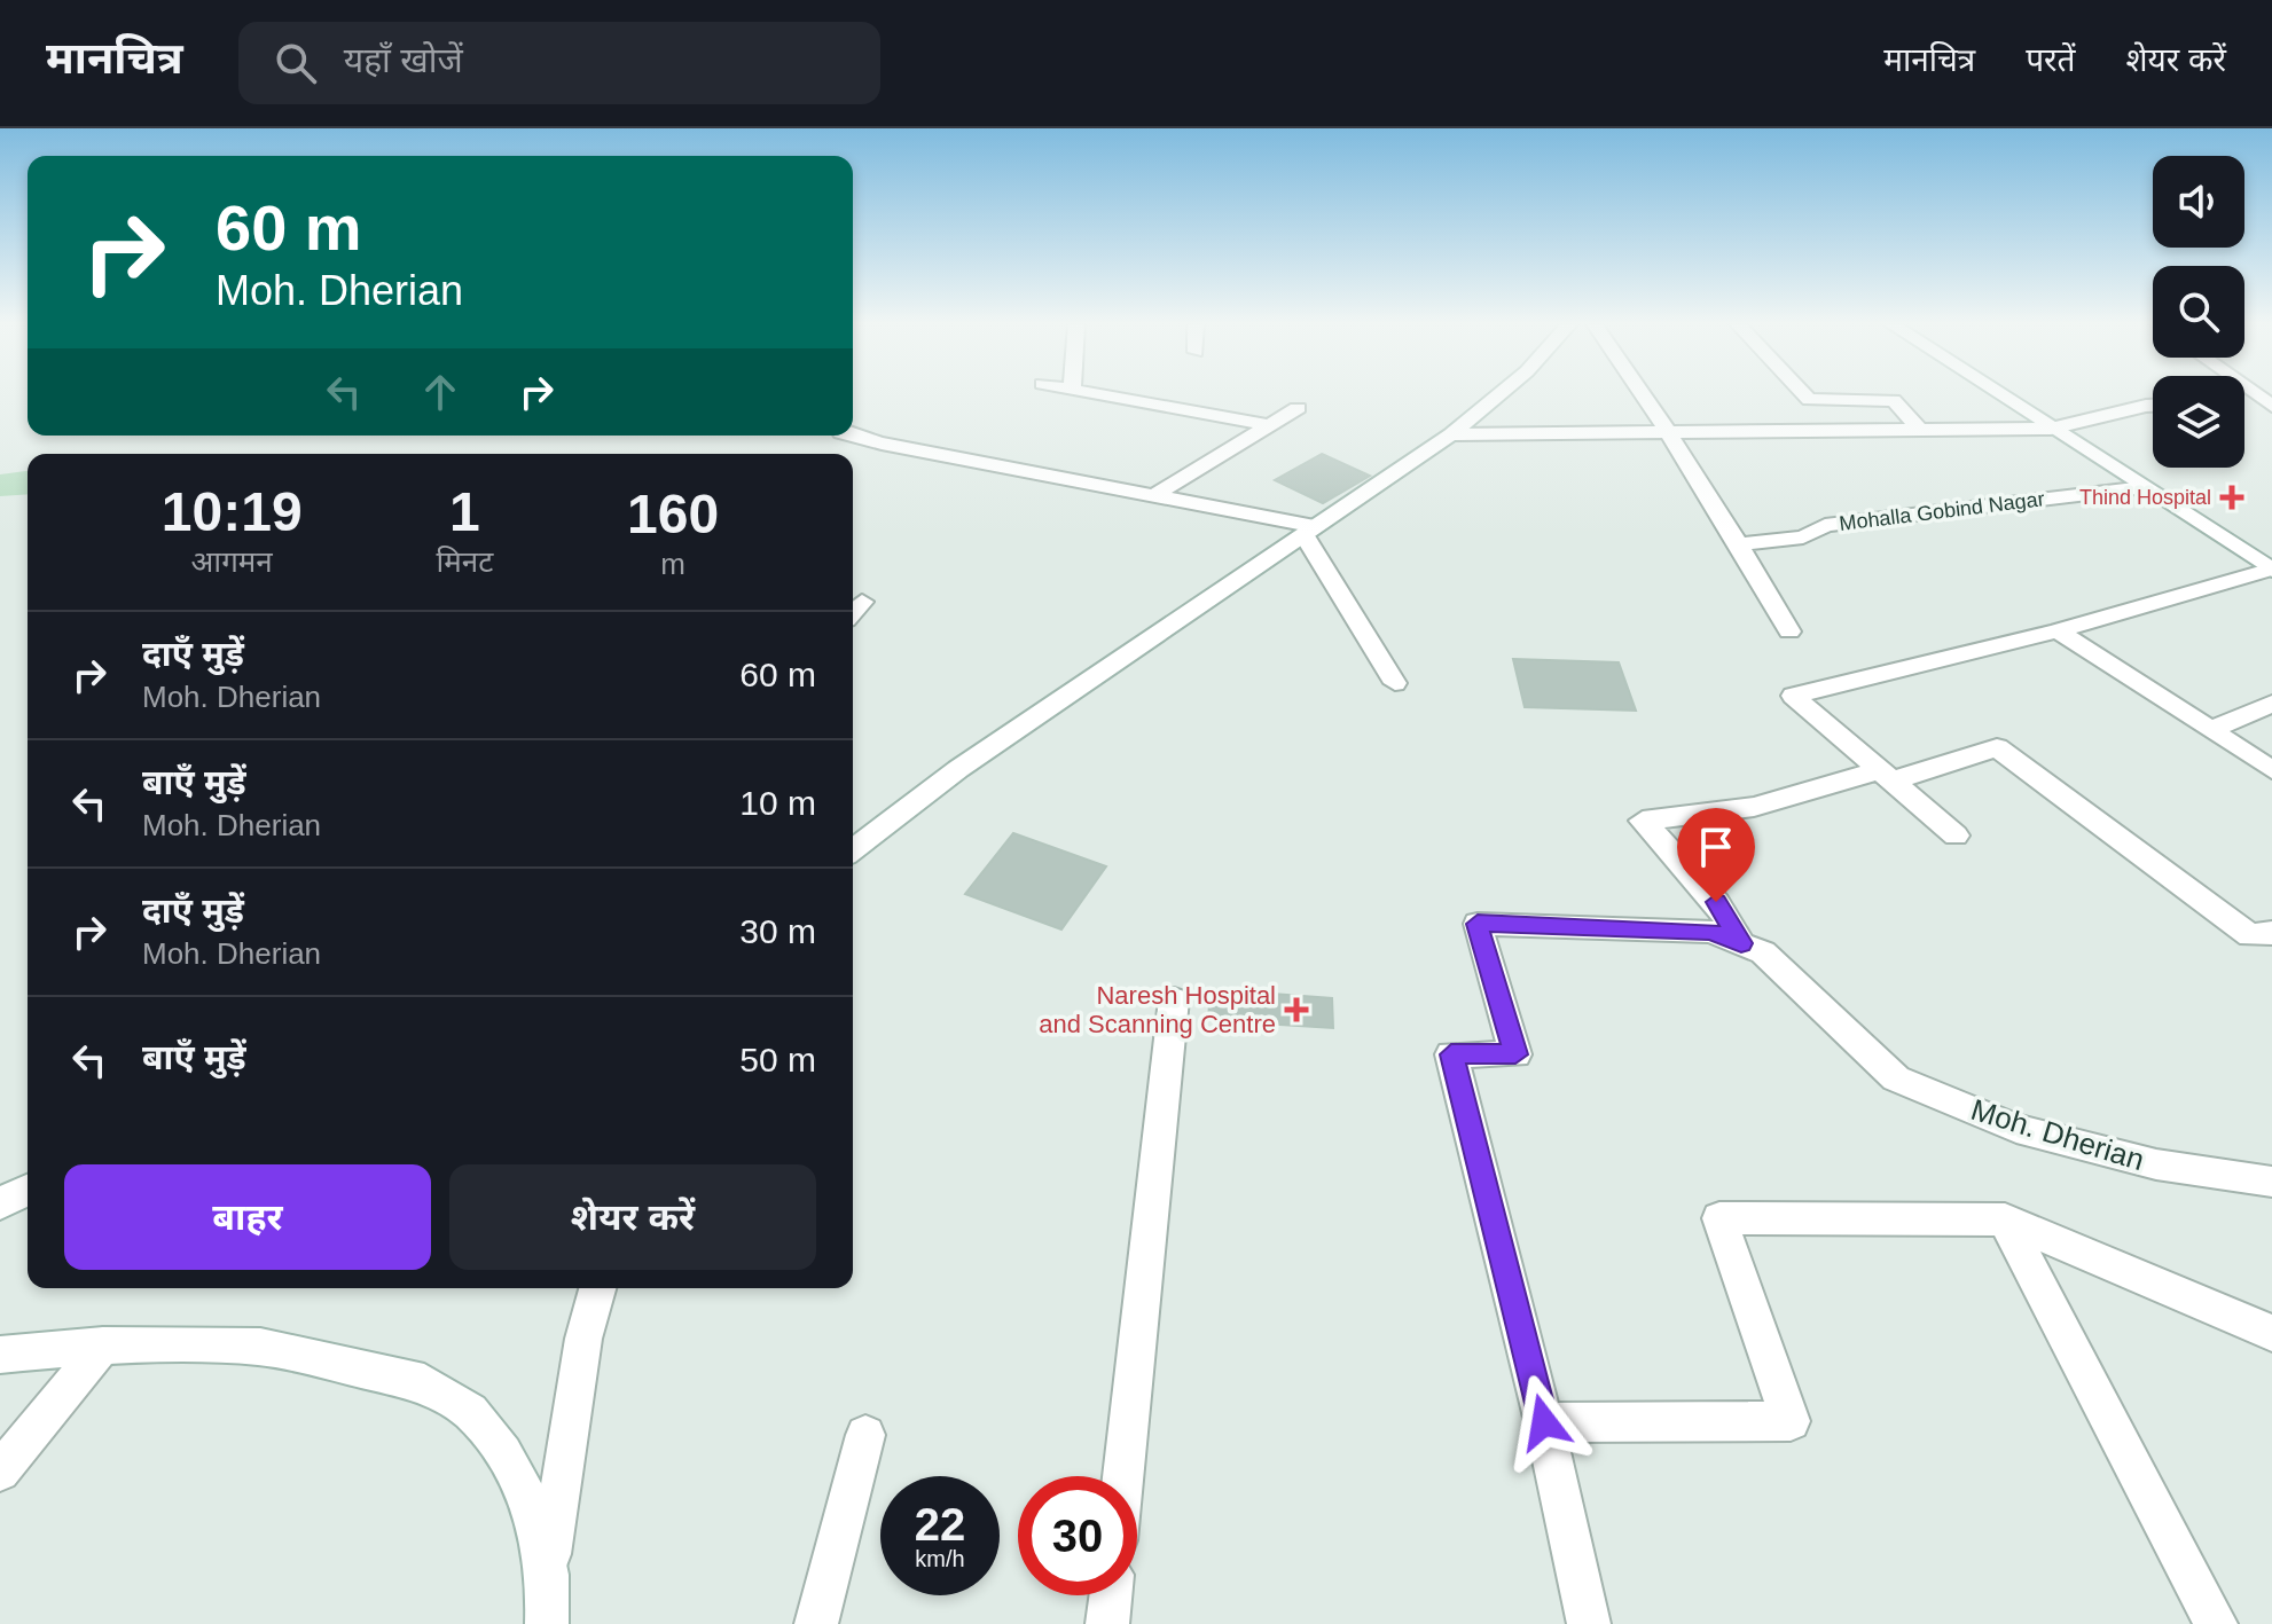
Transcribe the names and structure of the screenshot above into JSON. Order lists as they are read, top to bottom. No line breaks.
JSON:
{"streets":{"street":["Mohalla Gobind Nagar","Moh. Dherian"]},"places":{"health":["Thind Hospital","Naresh Hospital and Scanning Centre"]},"page":{"header":"मानचित्र","search":"यहाँ खोजें","nav":["मानचित्र","परतें","शेयर करें"],"turn":["60 m","Moh. Dherian"],"eta":["10:19","आगमन","1","मिनट","160","m"],"list":[{"name":"दाएँ मुड़ें","note":"Moh. Dherian","value":"60 m"},{"name":"बाएँ मुड़ें","note":"Moh. Dherian","value":"10 m"},{"name":"दाएँ मुड़ें","note":"Moh. Dherian","value":"30 m"},{"name":"बाएँ मुड़ें","value":"50 m"}],"buttons":["बाहर","शेयर करें"],"speed":"22 km/h","limit":"30"}}
